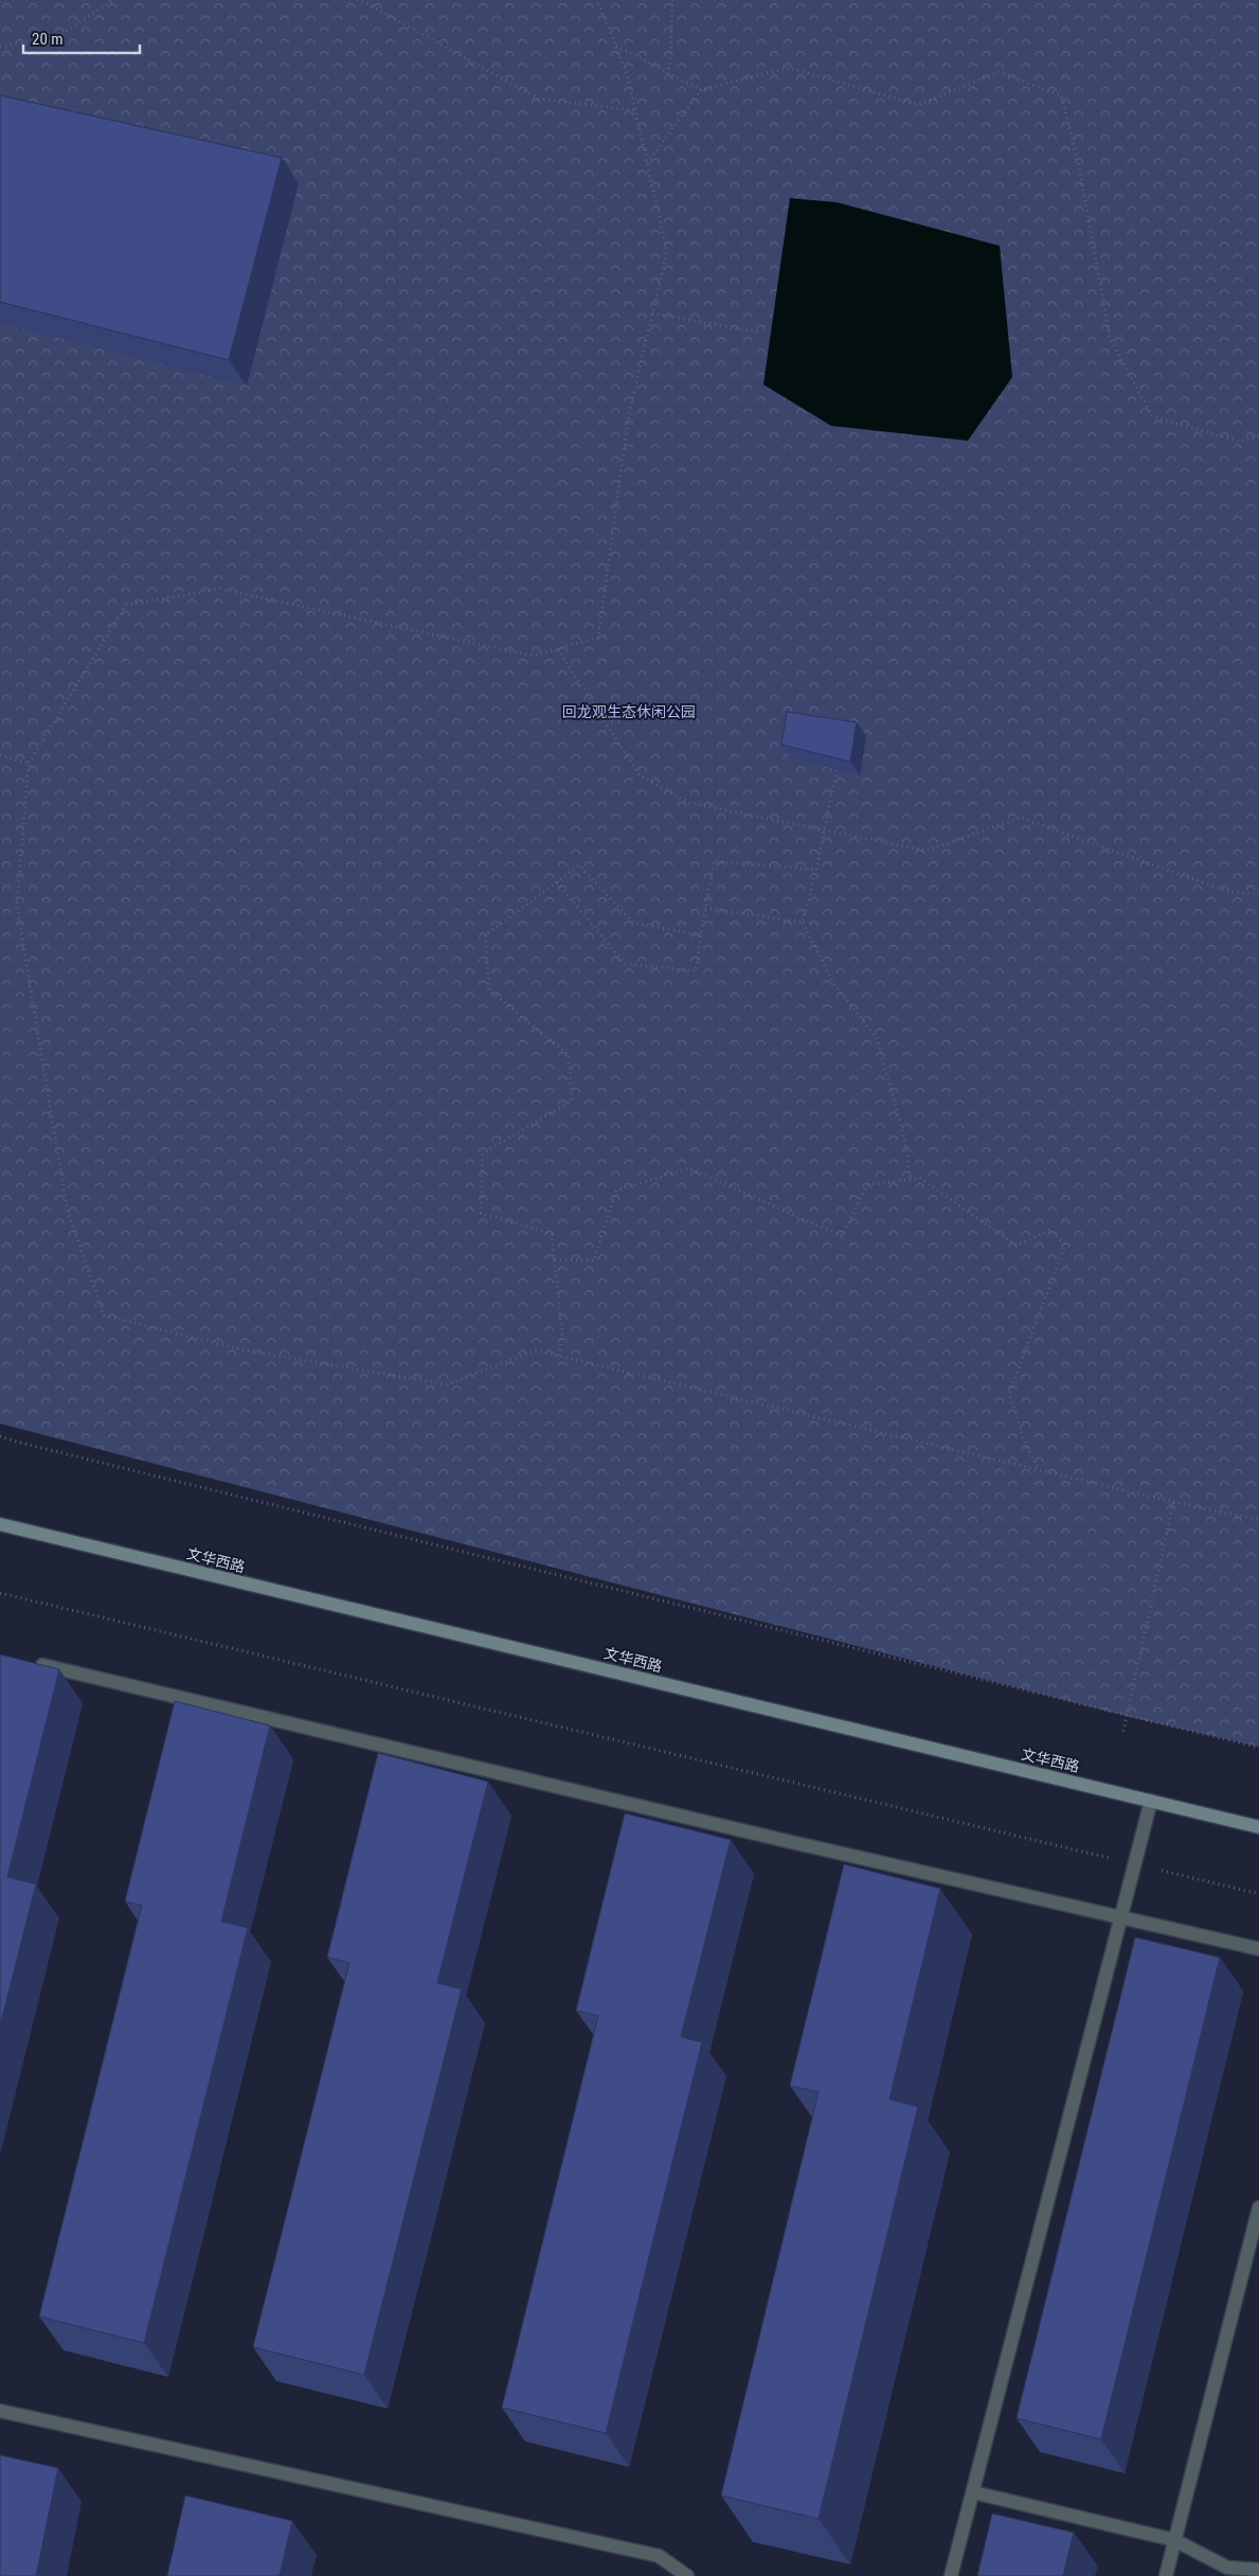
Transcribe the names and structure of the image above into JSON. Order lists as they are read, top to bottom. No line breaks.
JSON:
{"streets":{"street":["文华西路"]},"parks":["回龙观生态休闲公园"],"scale_bar":"20 m"}
